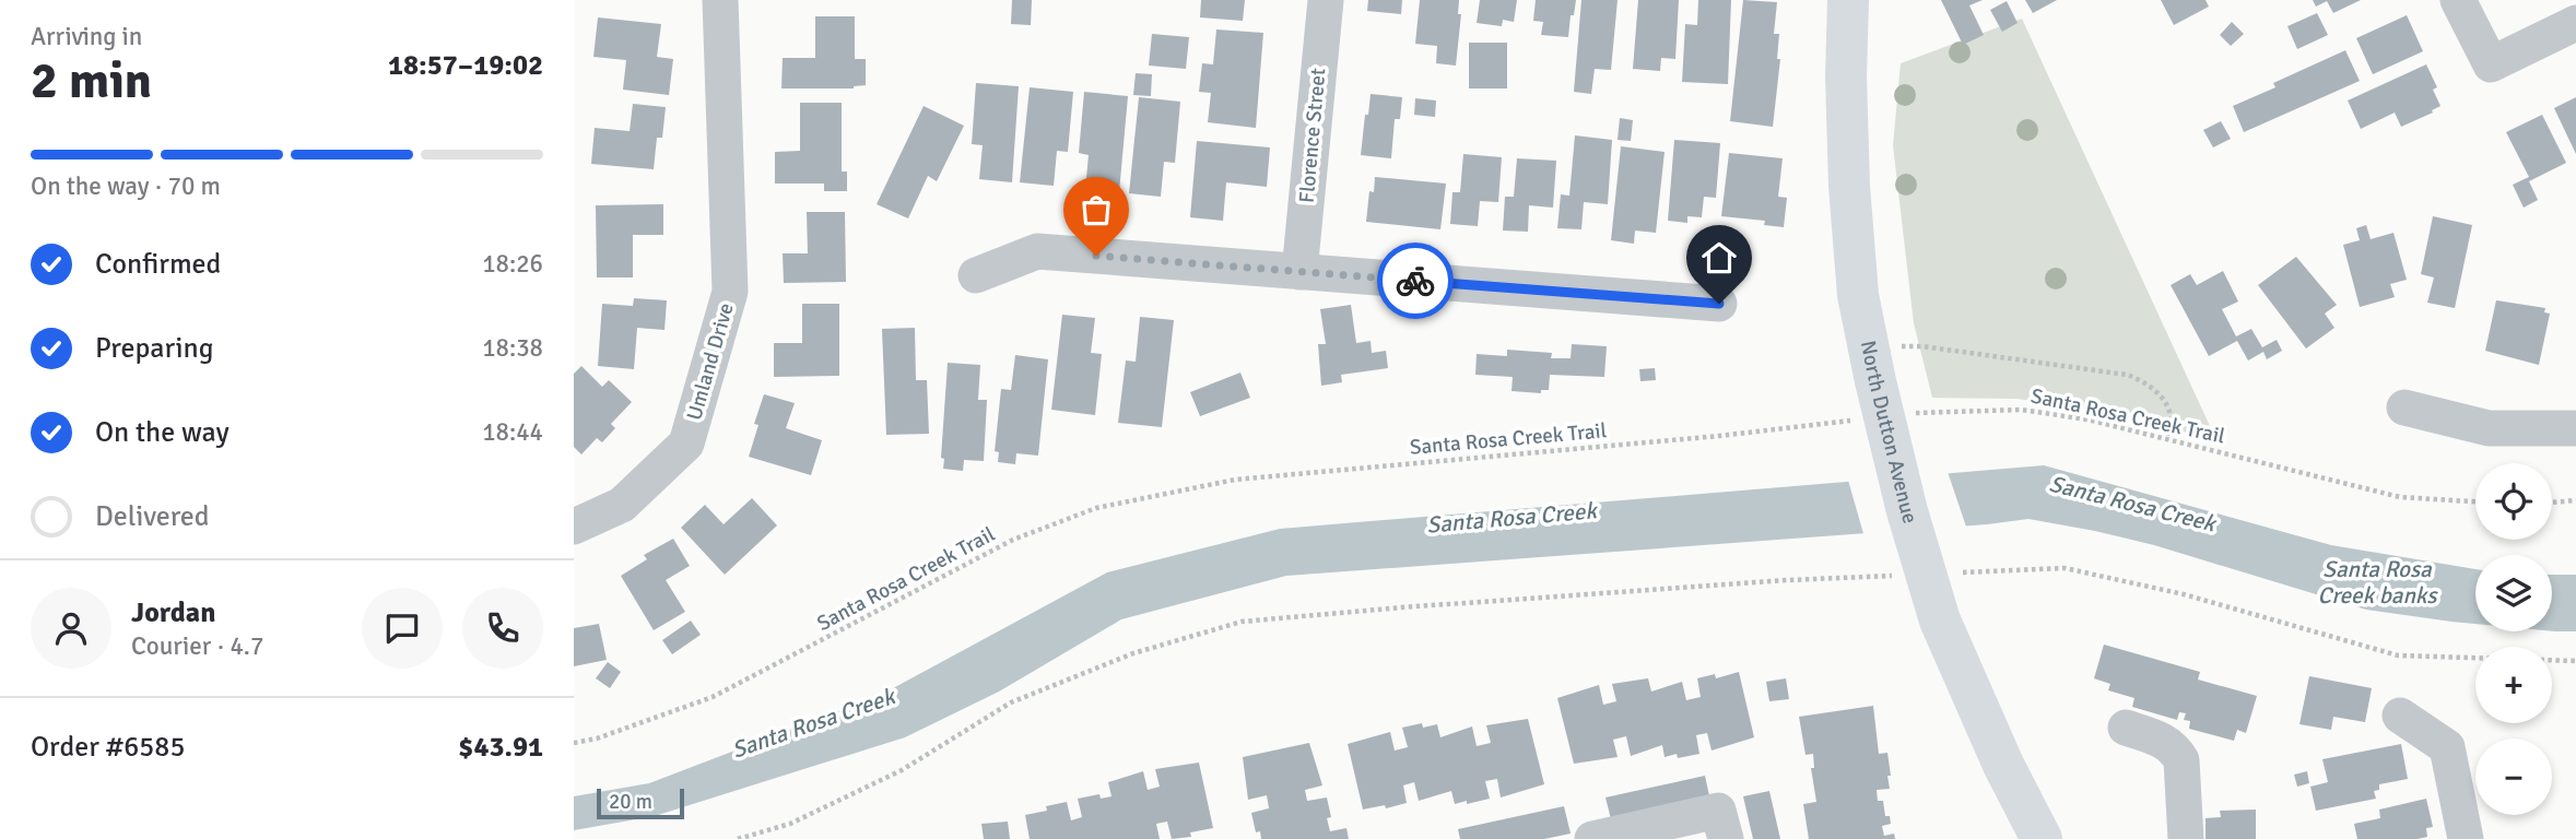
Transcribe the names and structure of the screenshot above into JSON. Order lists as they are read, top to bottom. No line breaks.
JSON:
{"streets":{"main road":["North Dutton Avenue"],"street":["Florence Street","Umland Drive"],"path":["Santa Rosa Creek Trail"]},"crossings":[["Santa Rosa Creek Trail","North Dutton Avenue"]],"water":["Santa Rosa Creek","Santa Rosa Creek banks"],"scale_bar":"20 m","page":{"heading":["2 min","Arriving in","18:57–19:02"],"panel":["Jordan","Courier · 4.7","Order #6585","$43.91"],"bar":"On the way · 70 m","list":[["Confirmed","18:26"],["Preparing","18:38"],["On the way","18:44"],"Delivered"],"map_buttons":["+","−"],"scale":"20 m"}}
